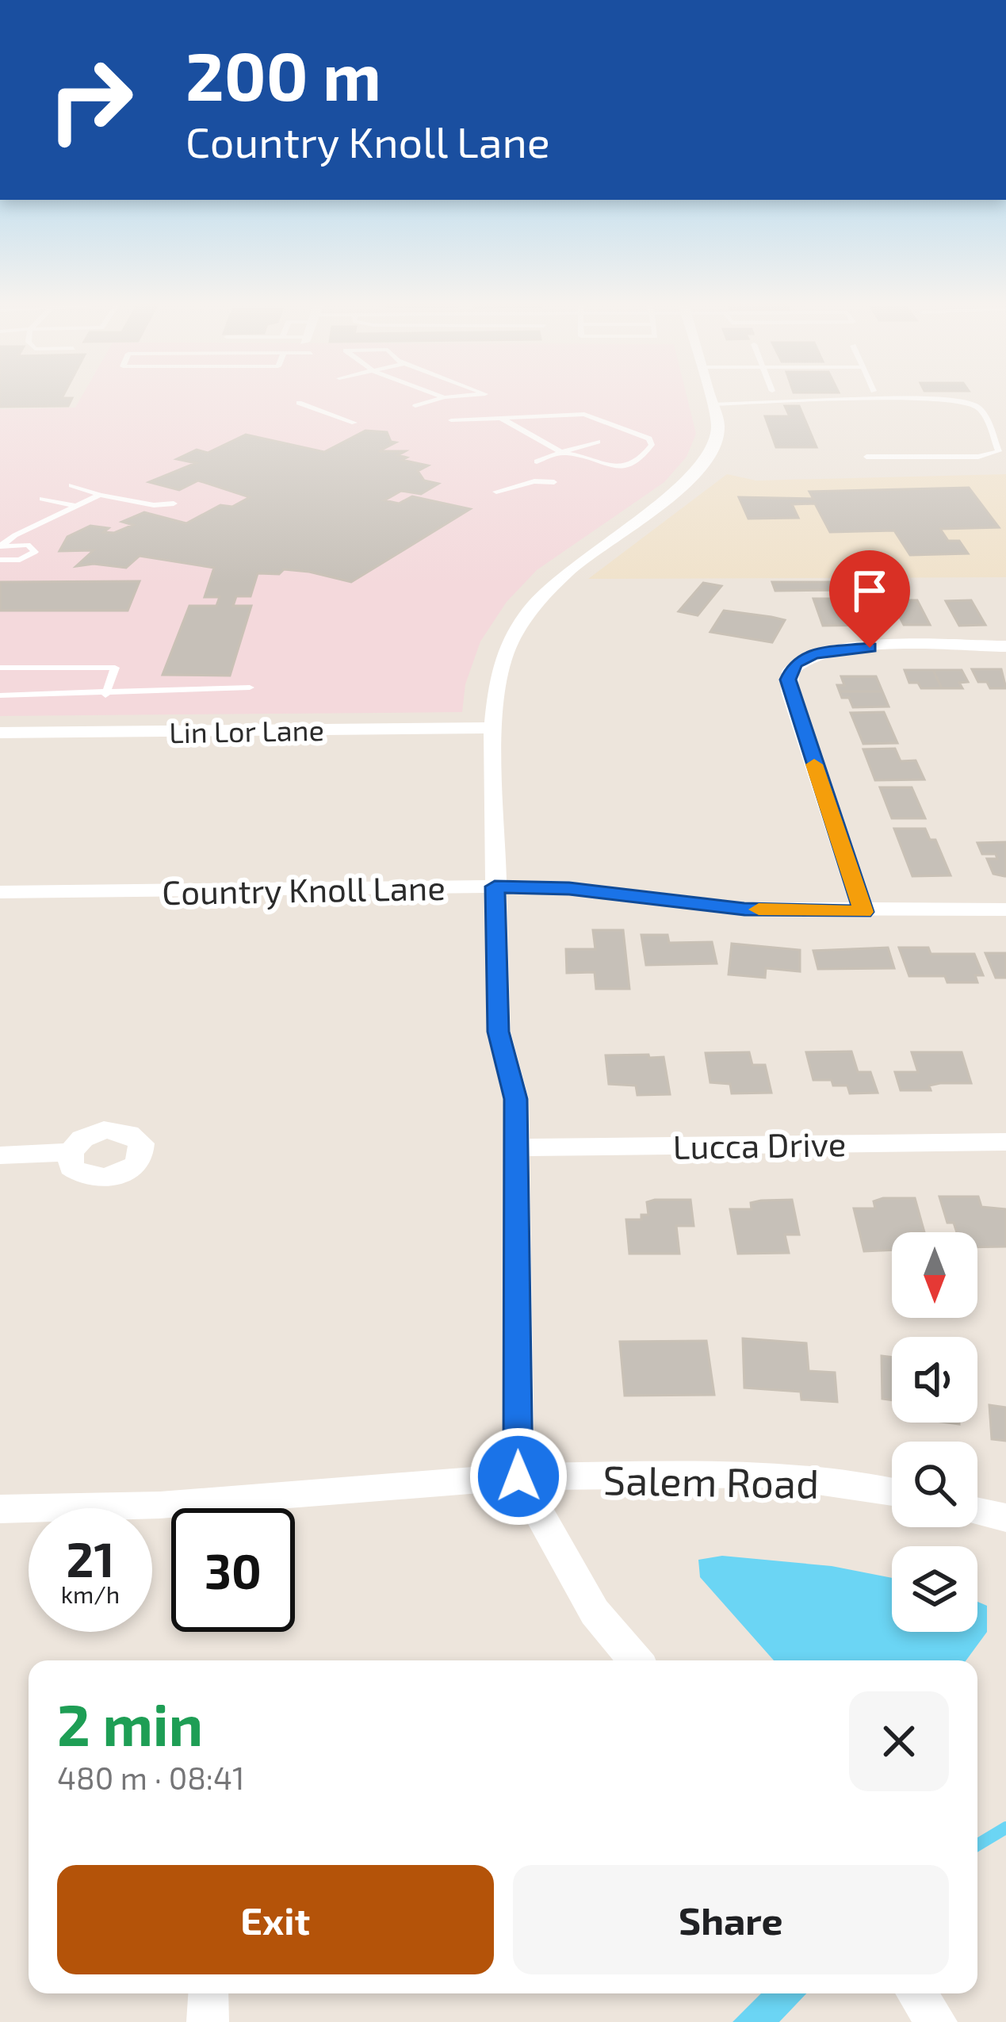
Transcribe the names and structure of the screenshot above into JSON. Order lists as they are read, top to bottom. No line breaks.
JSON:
{"streets":{"street":["Lin Lor Lane","Country Knoll Lane","Lucca Drive","Salem Road"]},"north":"bottom","page":{"turn":["200 m","Country Knoll Lane"],"speed":"21 km/h","limit":"30","heading":["2 min","480 m · 08:41"],"buttons":["Exit","Share"]}}
